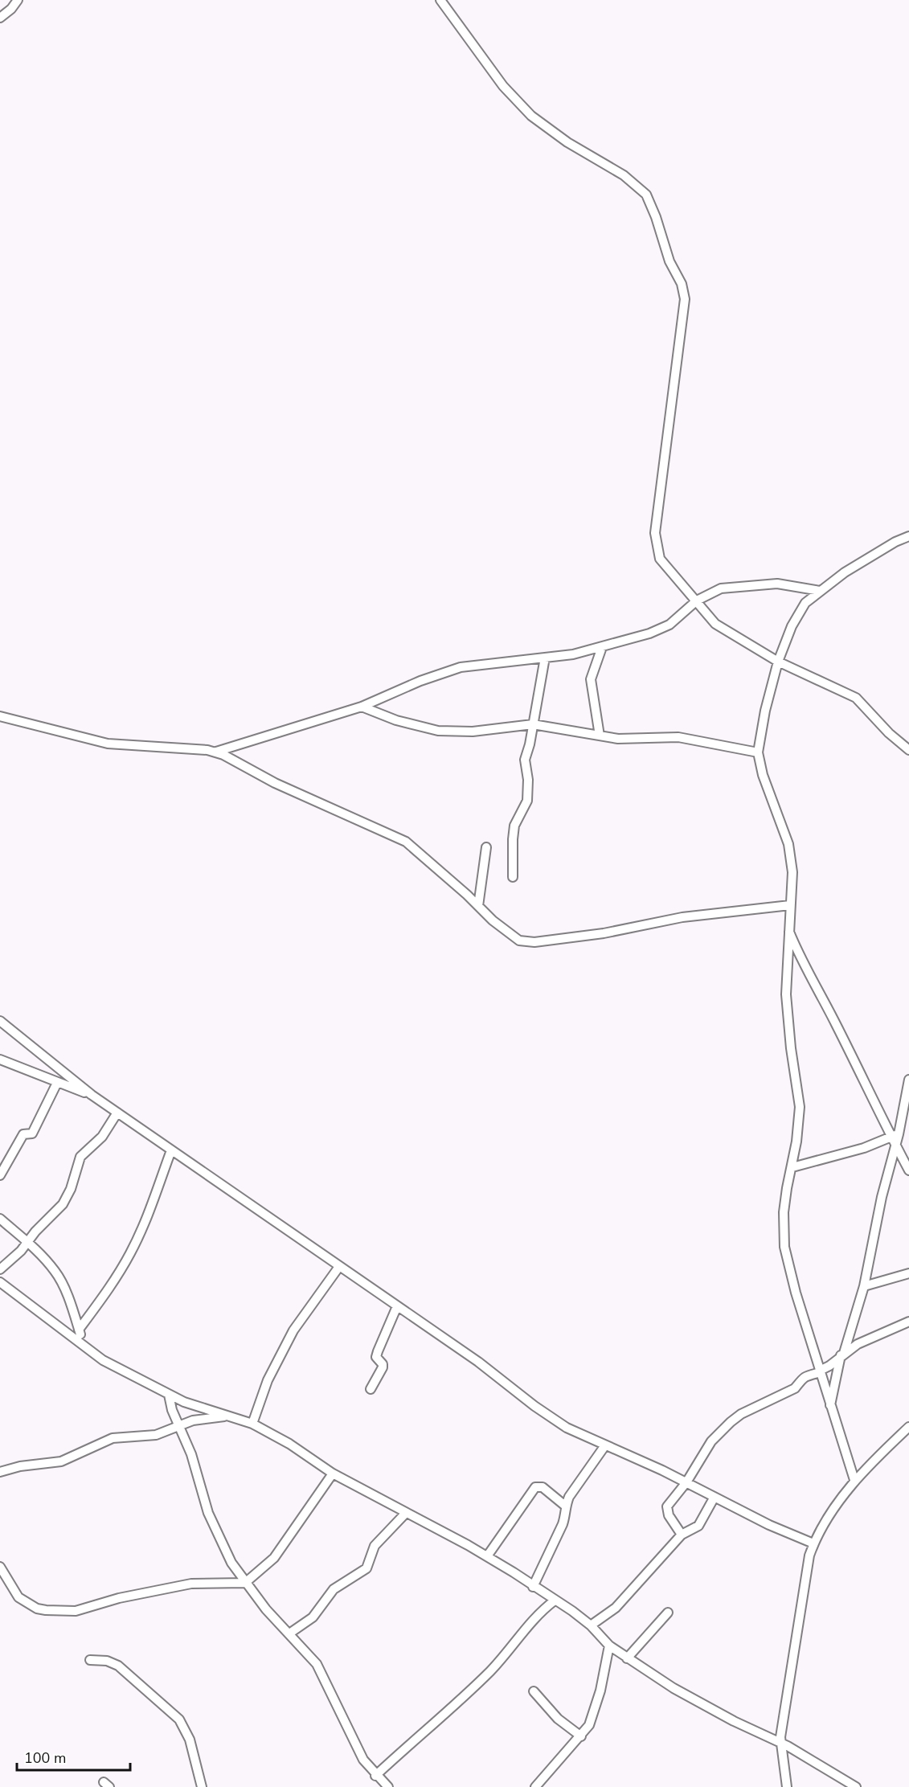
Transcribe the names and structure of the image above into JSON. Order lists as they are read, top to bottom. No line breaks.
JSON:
{"scale_bar":"100 m"}
